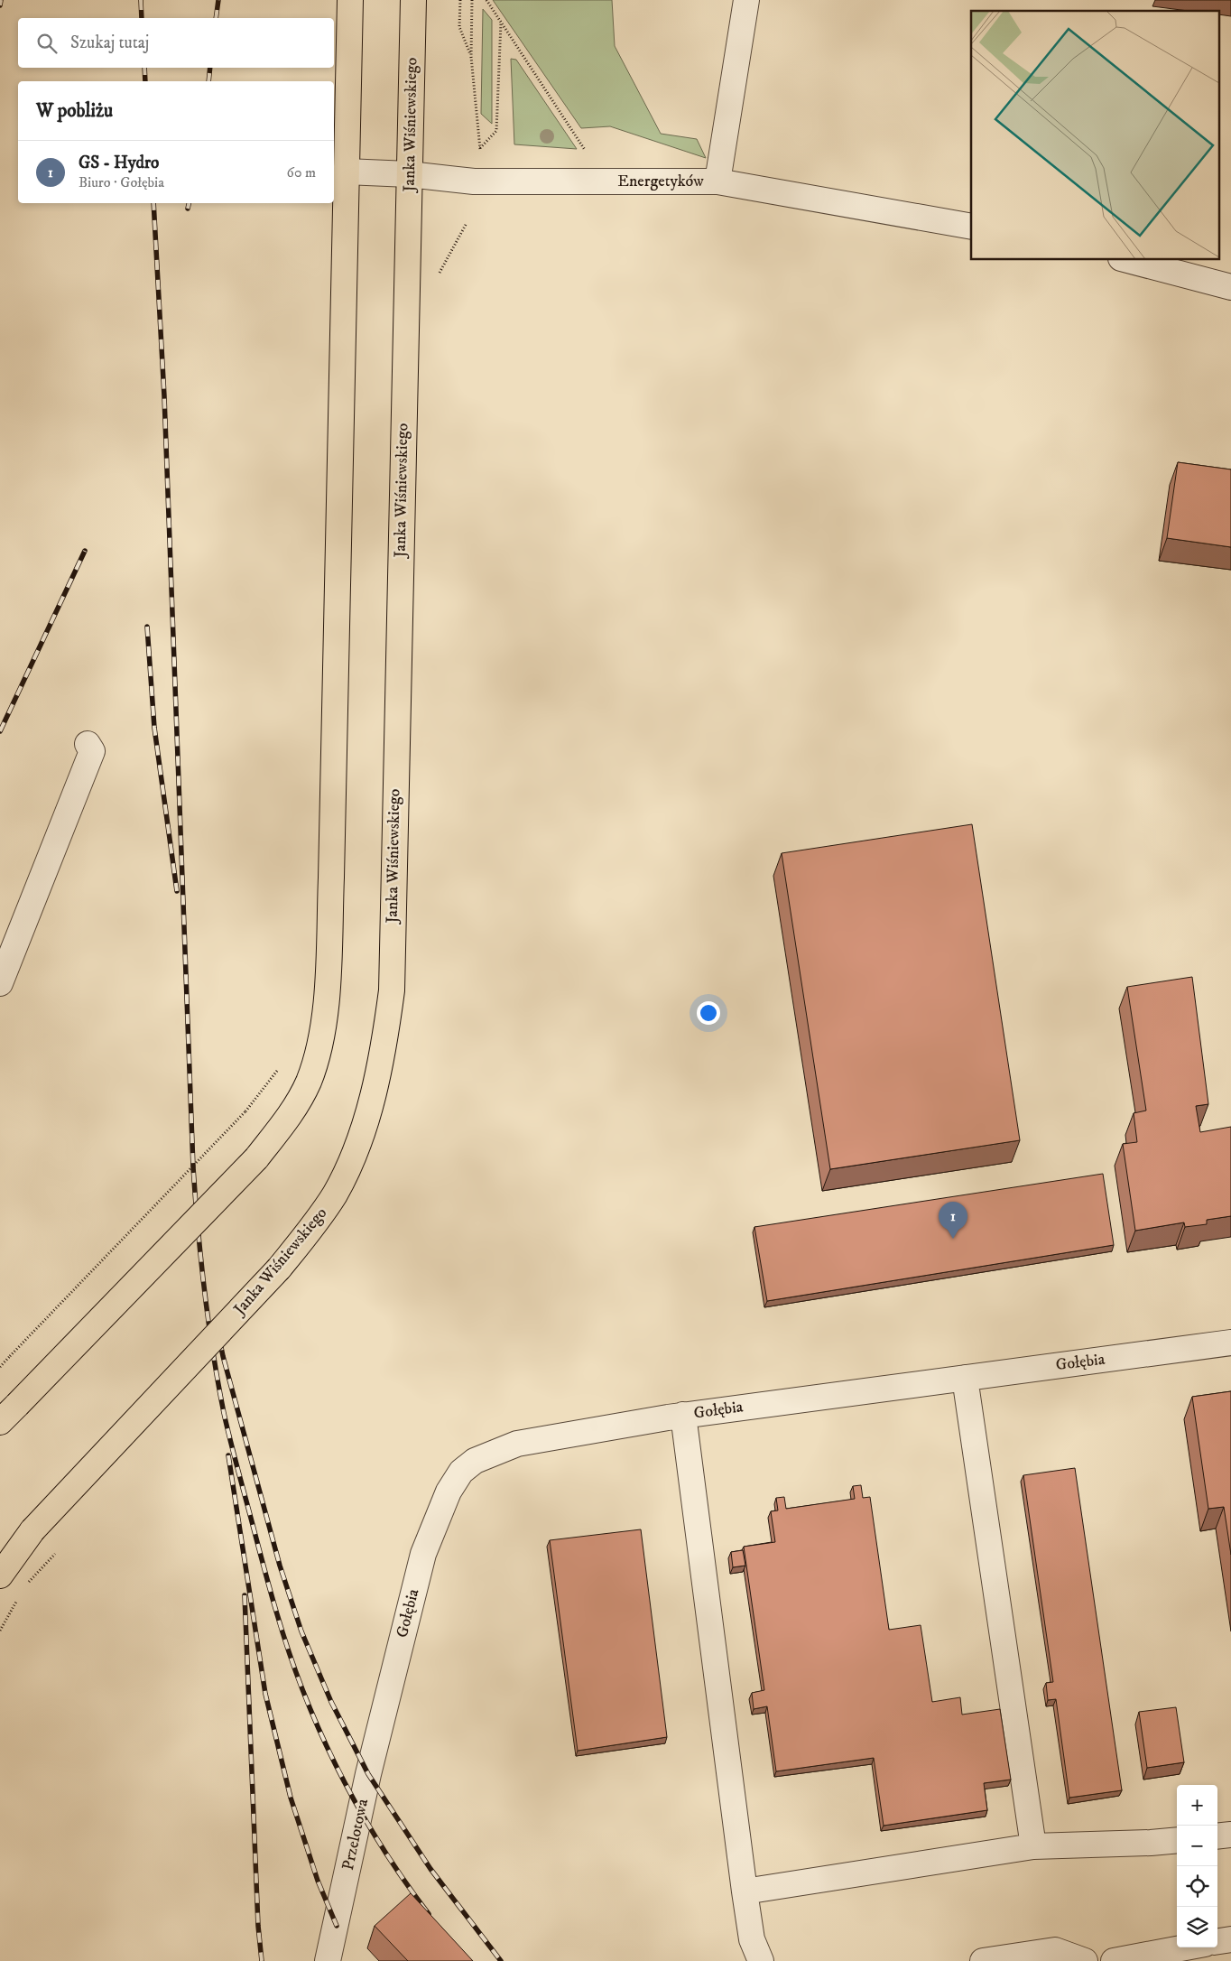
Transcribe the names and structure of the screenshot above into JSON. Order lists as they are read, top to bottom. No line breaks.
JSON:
{"streets":{"highway":["Janka Wiśniewskiego"],"street":["Energetyków","Gołębia","Przelotowa"]},"crossings":[["Janka Wiśniewskiego","Energetyków"],["Gołębia","Przelotowa"]],"page":{"search":"Szukaj tutaj","heading":"W pobliżu","list":[{"mark":"1","name":"GS - Hydro","note":"Biuro · Gołębia","value":"60 m"}],"pins":"1","map_buttons":["+","−"]}}
